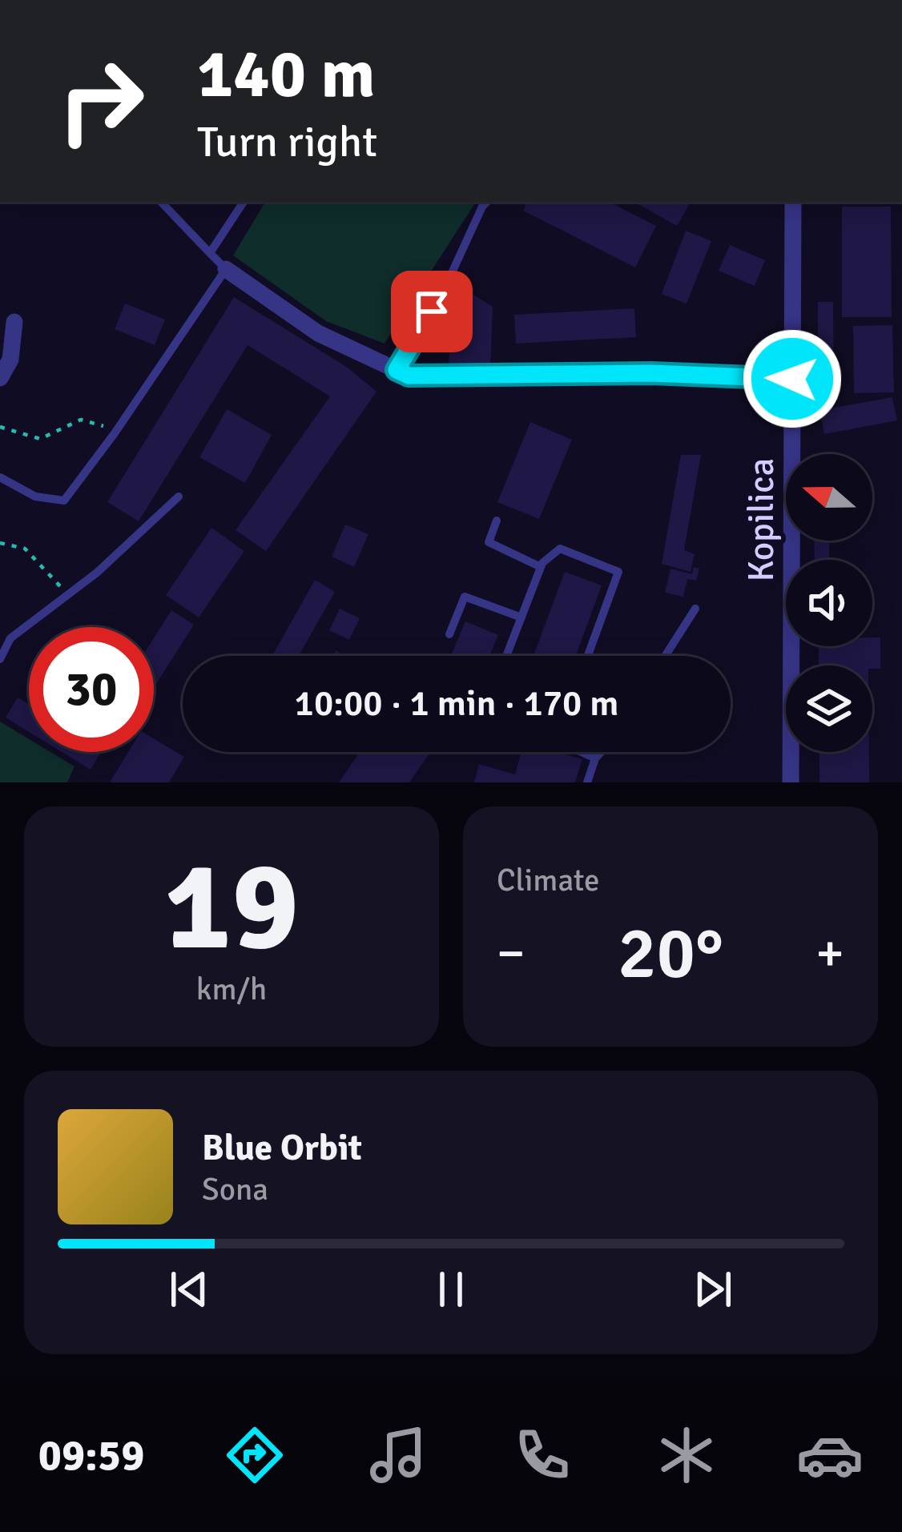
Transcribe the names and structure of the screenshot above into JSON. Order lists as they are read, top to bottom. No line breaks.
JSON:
{"streets":{"street":["Kopilica"]},"north":"left","page":{"turn":["140 m","Turn right"],"limit":"30","trip":"10:00 · 1 min · 170 m","tile":[["19","km/h"],"Climate"],"heat":["−","20°","+"],"song":["Blue Orbit","Sona"],"tabs":"09:59"}}
